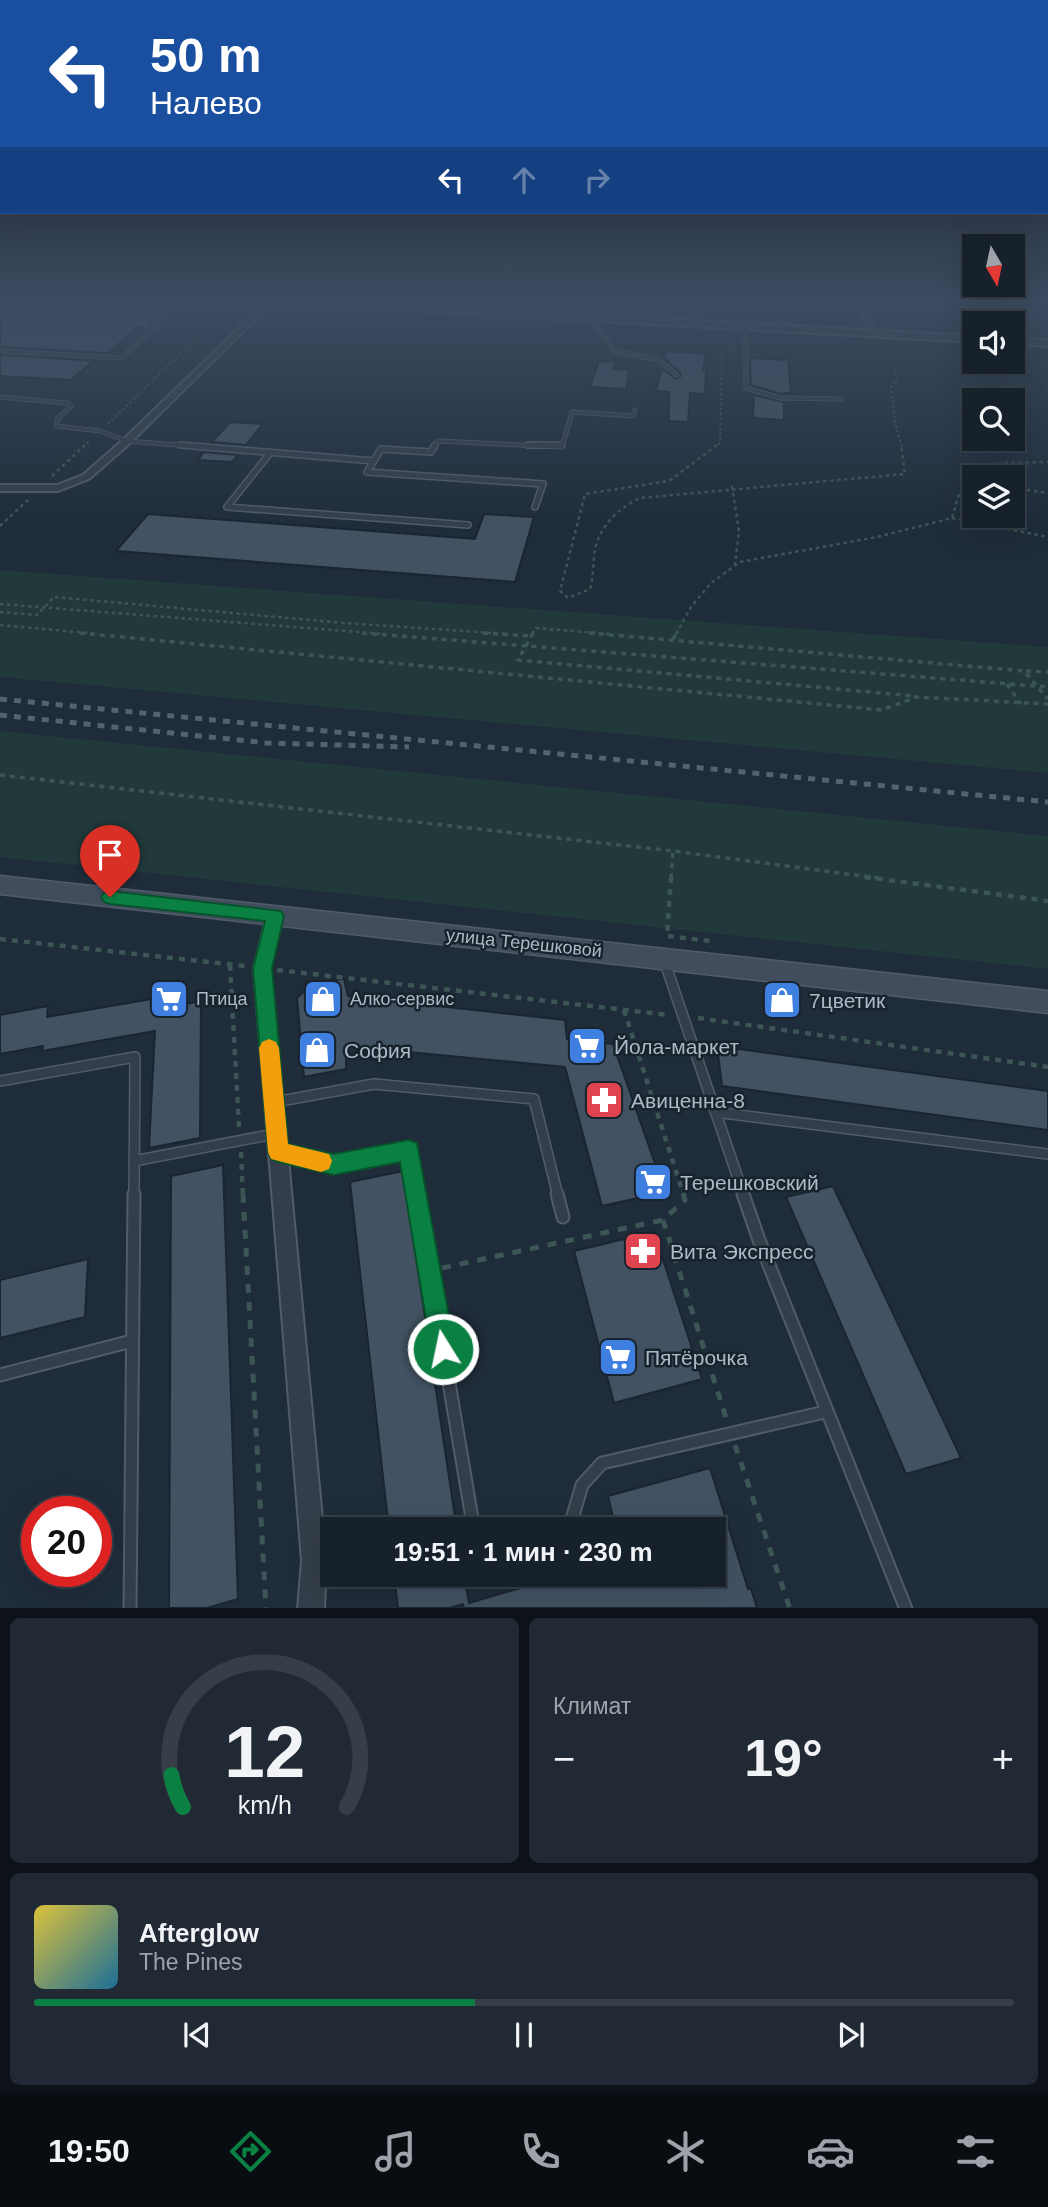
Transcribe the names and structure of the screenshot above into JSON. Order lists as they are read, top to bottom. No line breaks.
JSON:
{"streets":{"main road":["улица Терешковой"]},"places":{"supermarket":["Птица","Йола-маркет","Терешковский","Пятёрочка"],"shop":["Алко-сервис","7цветик","София"],"pharmacy":["Авиценна-8","Вита Экспресс"]},"north":"bottom","page":{"turn":["50 m","Налево"],"limit":"20","trip":"19:51 · 1 мин · 230 m","tile":"Климат","heat":["−","19°","+"],"song":["Afterglow","The Pines"],"tabs":"19:50","gauge":["12","km/h"]}}
